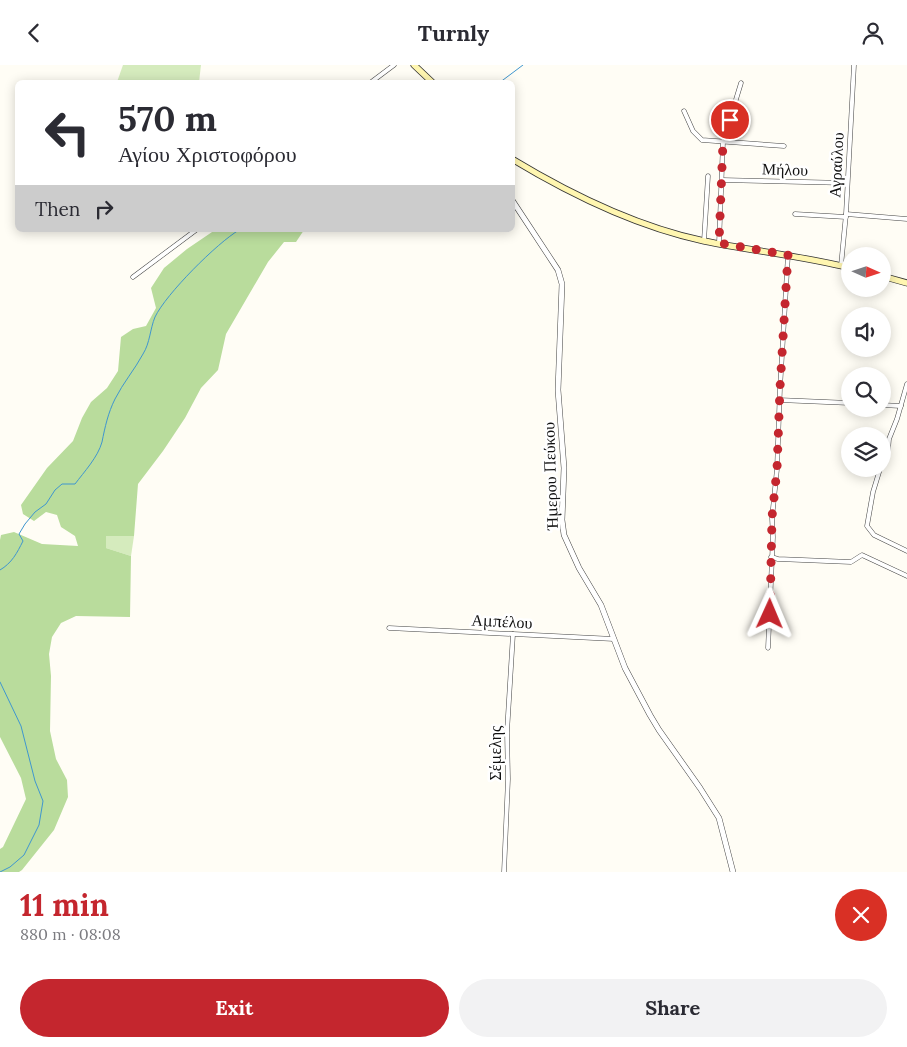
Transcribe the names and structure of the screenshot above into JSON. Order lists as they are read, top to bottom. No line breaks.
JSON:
{"streets":{"street":["Αγραύλου","Μήλου","Ήμερου Πεύκου","Αμπέλου","Σέμελης"]},"crossings":[["Αγραύλου","Μήλου"],["Ήμερου Πεύκου","Αμπέλου"],["Αμπέλου","Σέμελης"]],"north":"right","page":{"header":"Turnly","turn":["570 m","Αγίου Χριστοφόρου"],"then":"Then","heading":["11 min","880 m · 08:08"],"buttons":["Exit","Share"]}}
